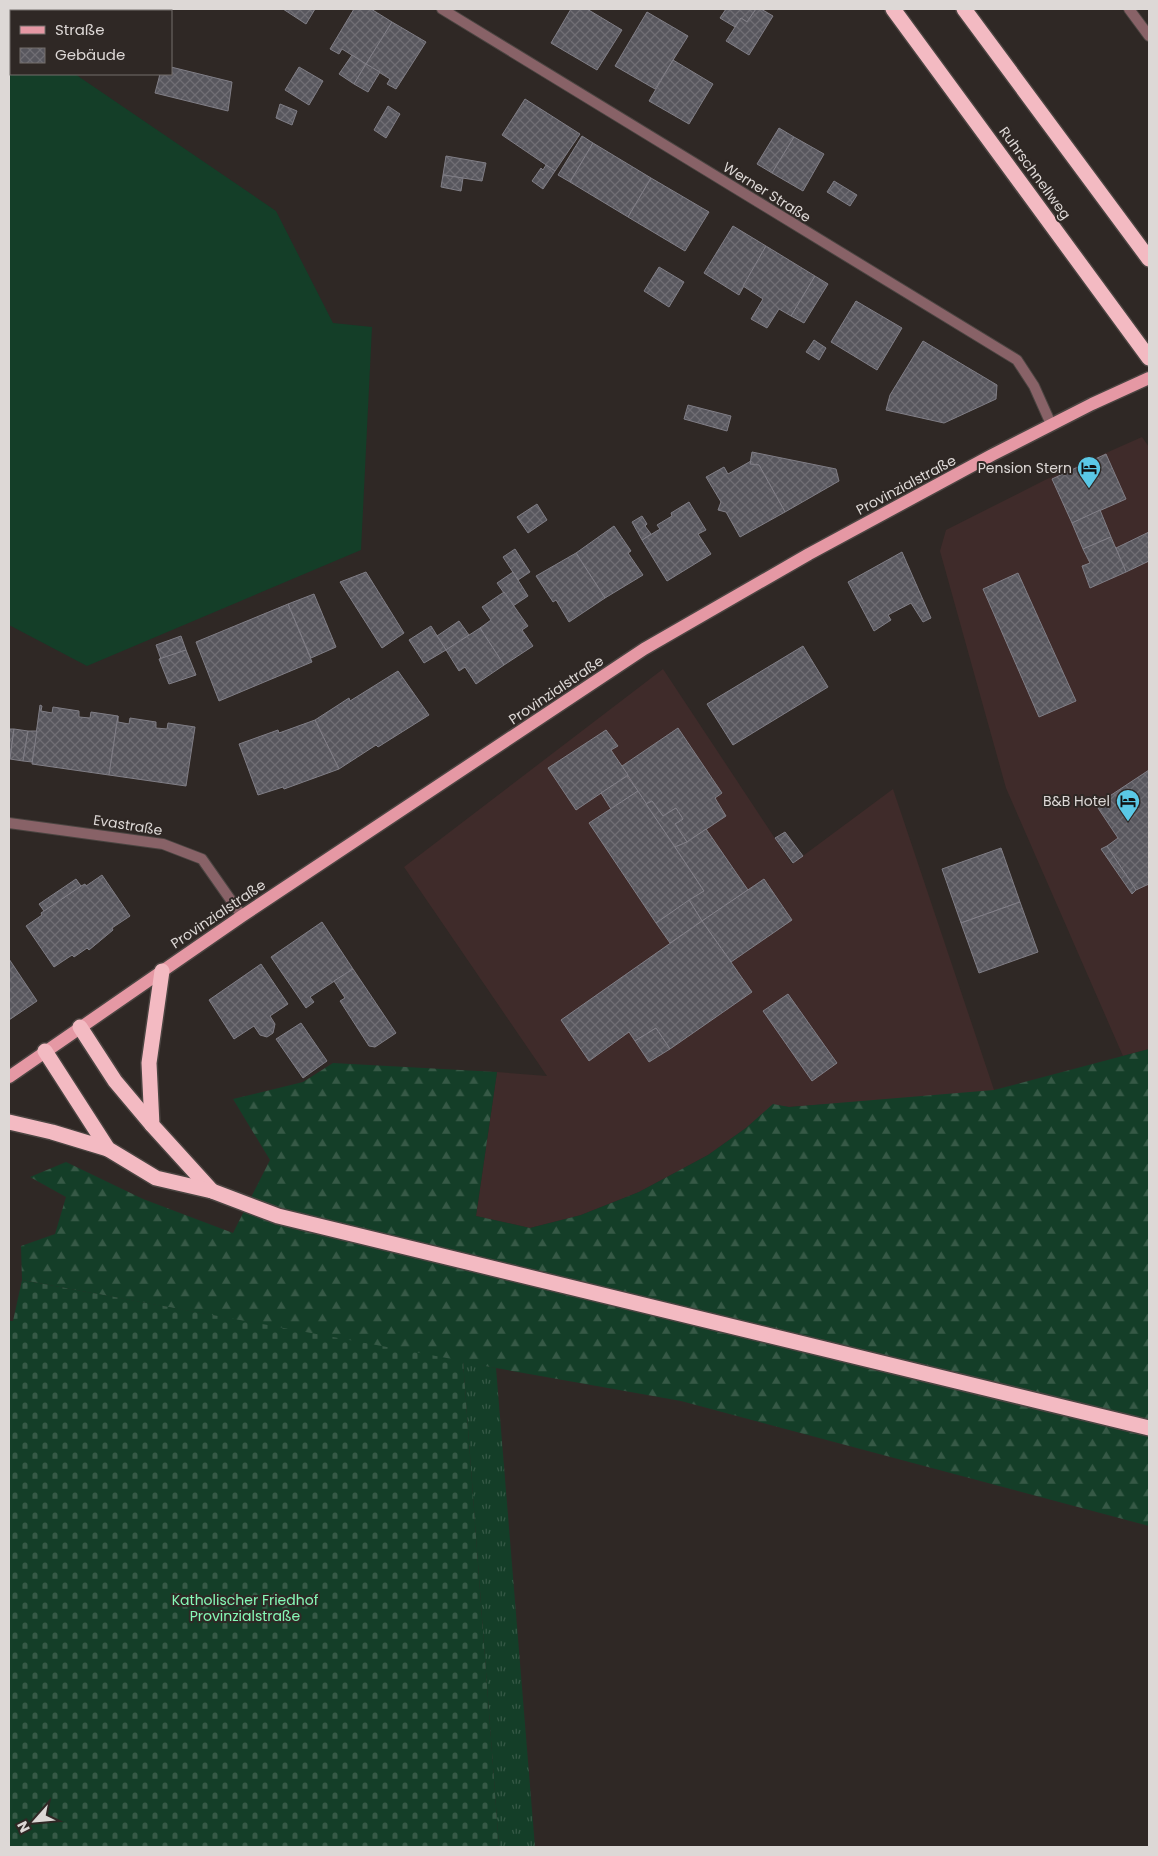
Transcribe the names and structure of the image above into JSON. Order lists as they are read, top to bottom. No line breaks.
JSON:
{"streets":{"highway":["Ruhrschnellweg"],"main road":["Provinzialstraße"],"street":["Werner Straße","Evastraße"]},"crossings":[["Werner Straße","Provinzialstraße"],["Provinzialstraße","Evastraße"]],"parks":["Katholischer Friedhof Provinzialstraße"],"places":{"hotel":["Pension Stern","B&B Hotel"]},"legend":["Straße","Gebäude"],"north":"bottom left"}
